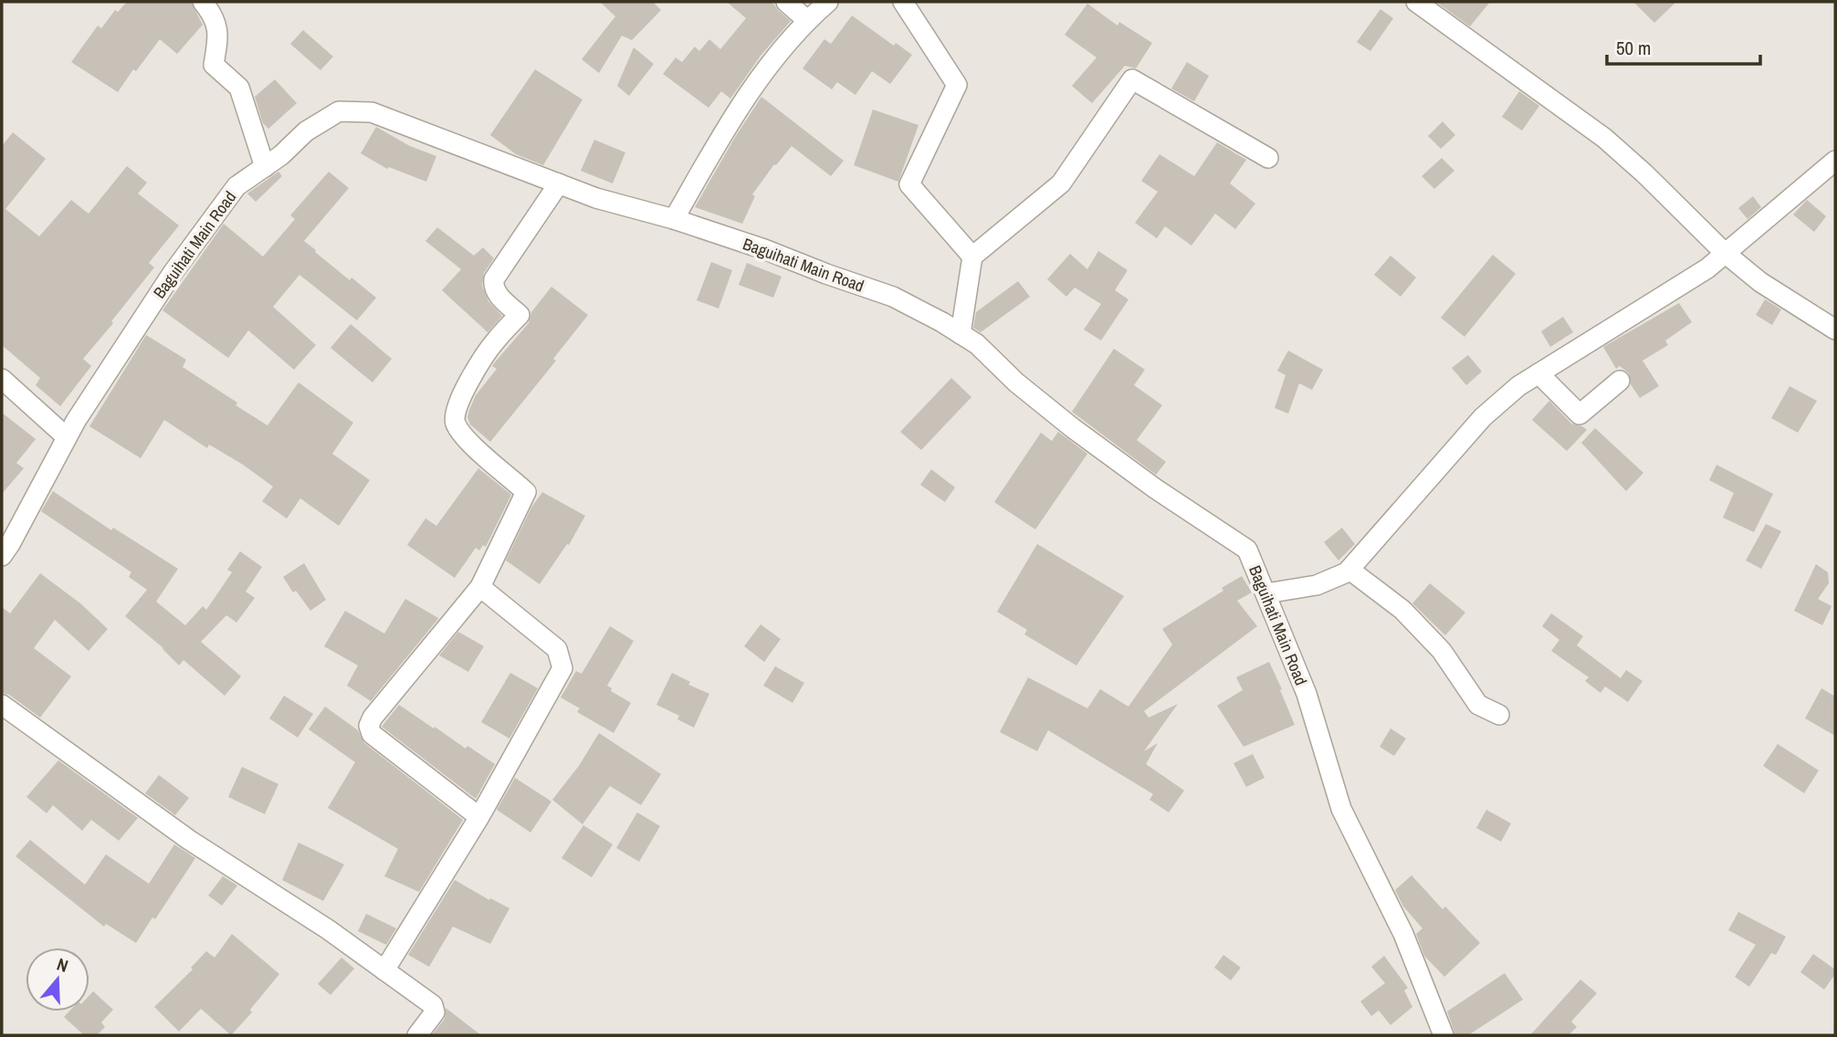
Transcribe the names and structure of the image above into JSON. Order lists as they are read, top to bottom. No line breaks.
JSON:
{"streets":{"street":["Baguihati Main Road"]},"scale_bar":"50 m","north":"top"}
